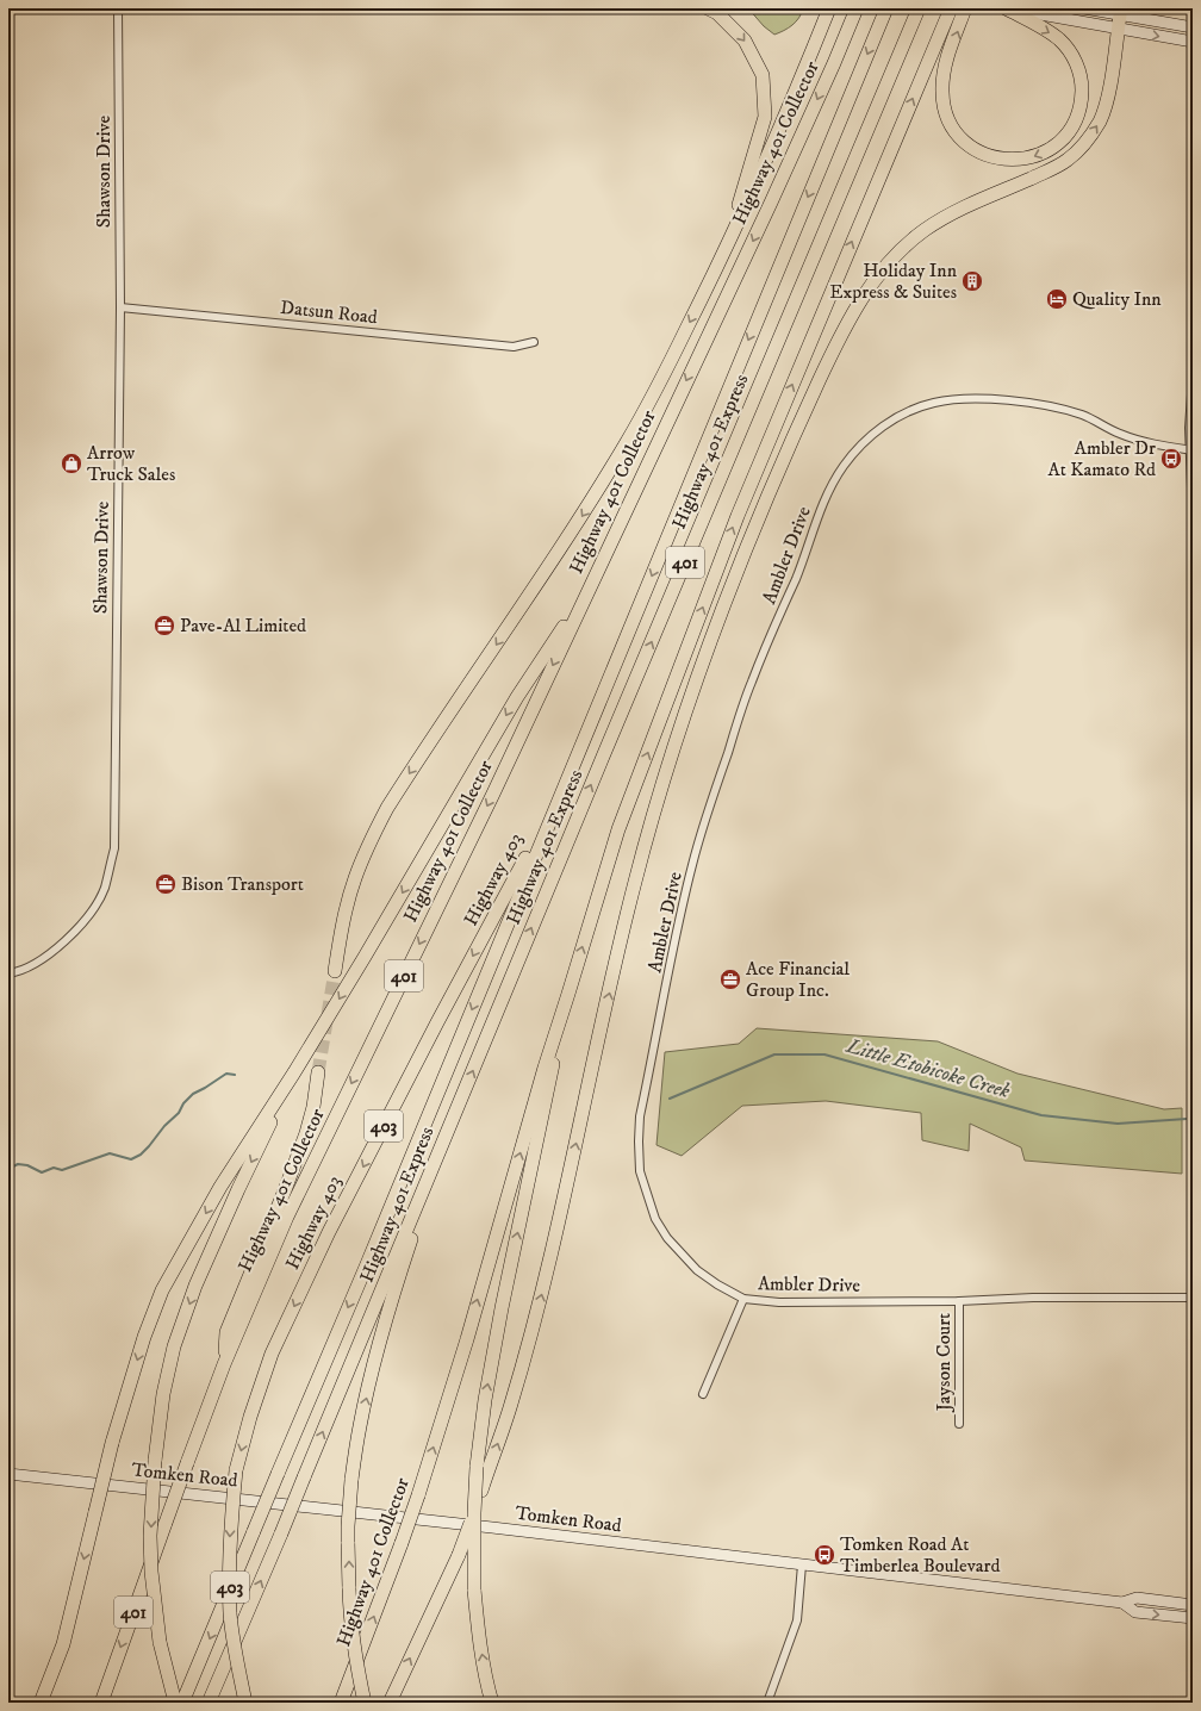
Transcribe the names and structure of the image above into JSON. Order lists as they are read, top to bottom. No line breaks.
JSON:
{"streets":{"highway":["Highway 401 Collector","Highway 401 Express","401","Highway 403","403"],"main road":["Tomken Road"],"street":["Shawson Drive","Datsun Road","Ambler Drive","Jayson Court"]},"crossings":[["Shawson Drive","Datsun Road"],["Highway 401 Express","Highway 403"],["Ambler Drive","Jayson Court"]],"water":["Little Etobicoke Creek"],"places":{"building":["Holiday Inn Express & Suites"],"hotel":["Quality Inn"],"bus stop":["Ambler Dr At Kamato Rd","Tomken Road At Timberlea Boulevard"],"shop":["Arrow Truck Sales"],"office":["Pave-Al Limited","Bison Transport","Ace Financial Group Inc."]}}
